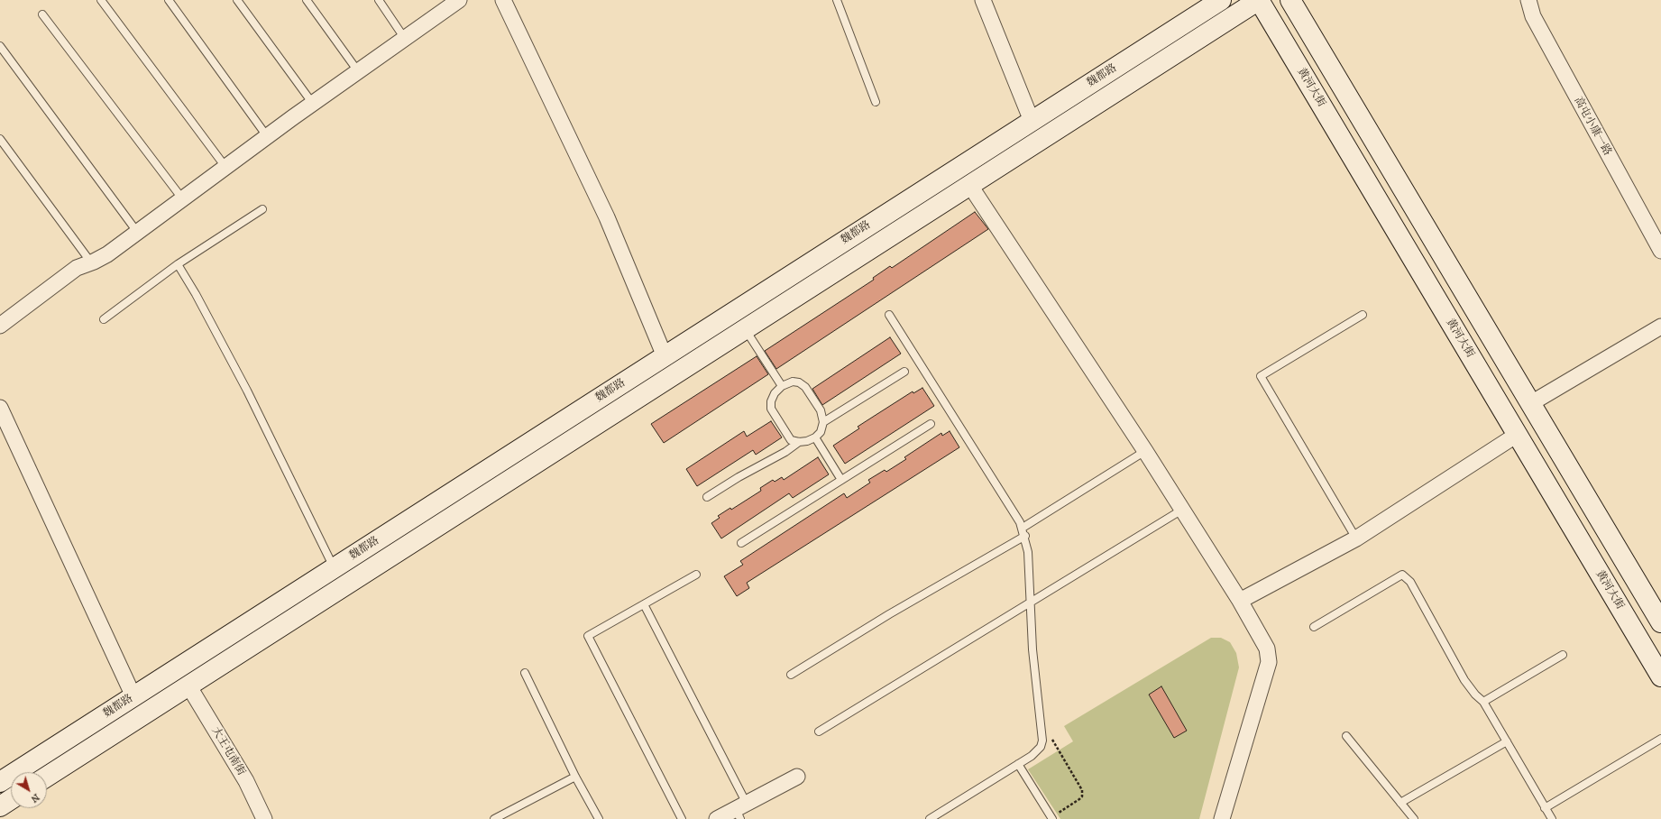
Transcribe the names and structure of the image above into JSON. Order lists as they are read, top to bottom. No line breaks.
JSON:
{"streets":{"main road":["魏都路","黄河大街"],"street":["高屯小康一路","大王屯南街"]},"crossings":[["魏都路","黄河大街"],["魏都路","大王屯南街"]],"north":"bottom right"}
